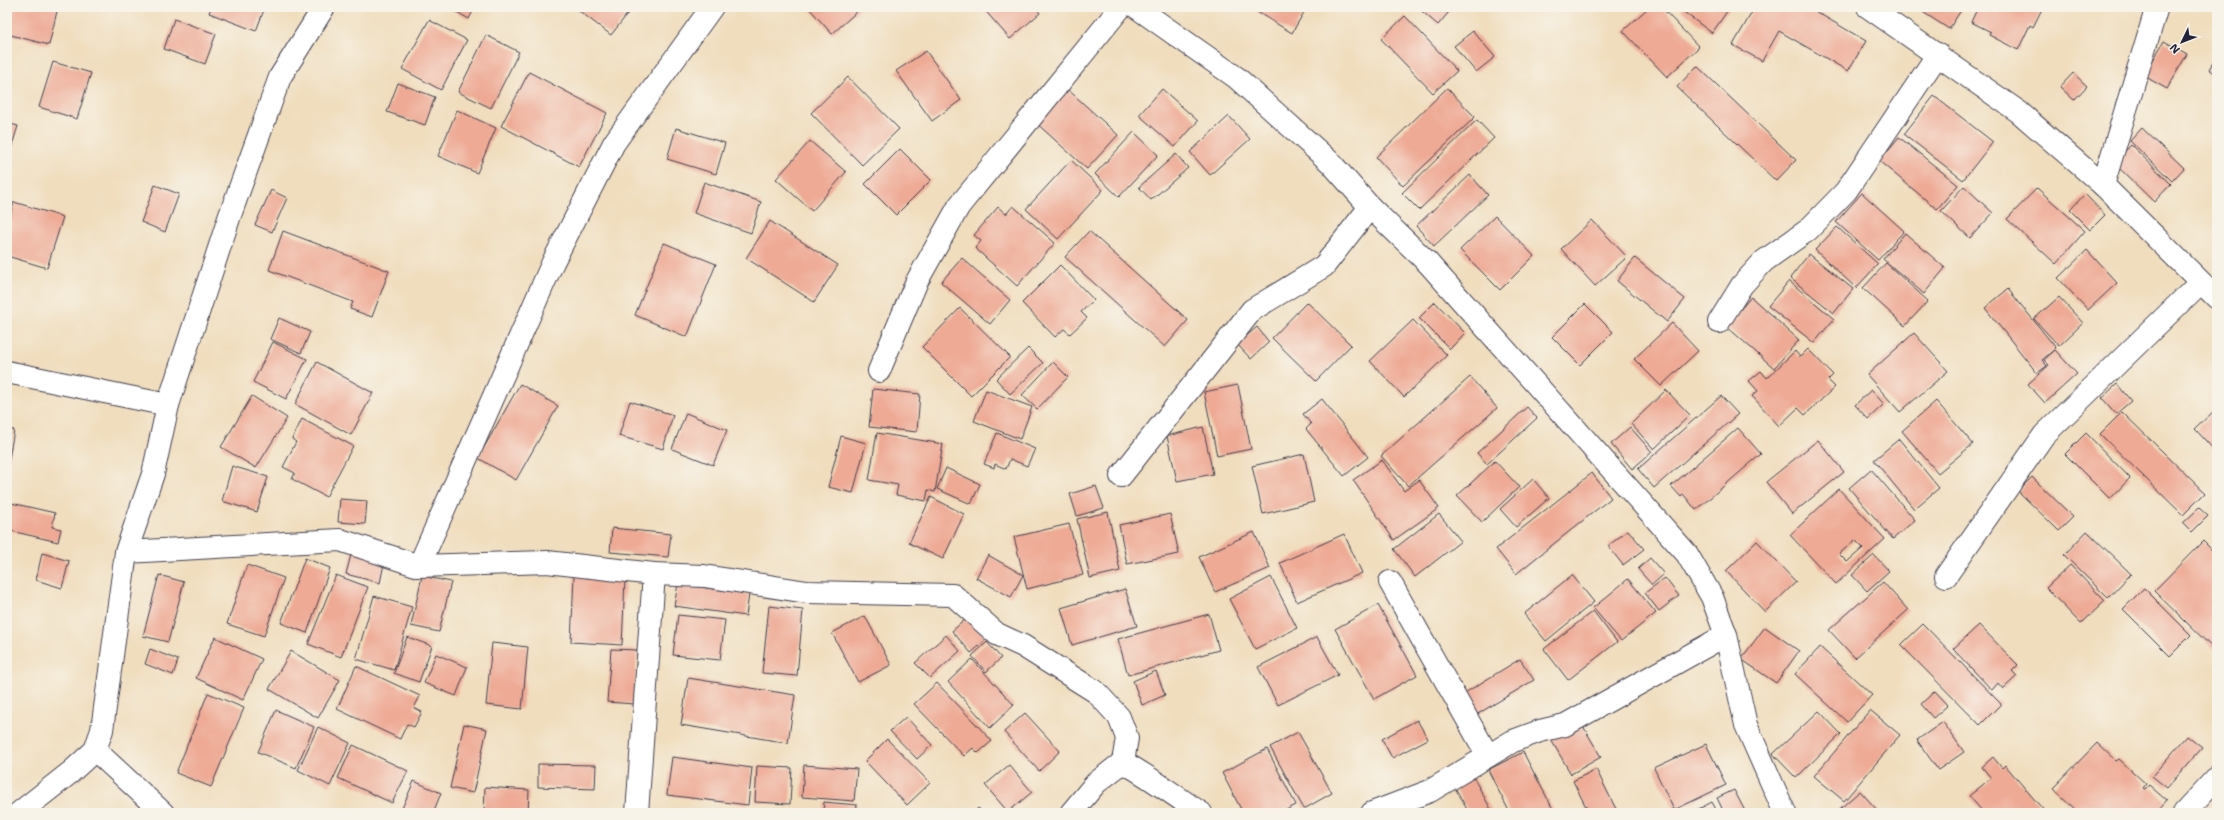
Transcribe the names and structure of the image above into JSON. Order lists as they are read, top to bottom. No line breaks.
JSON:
{"north":"bottom left"}
